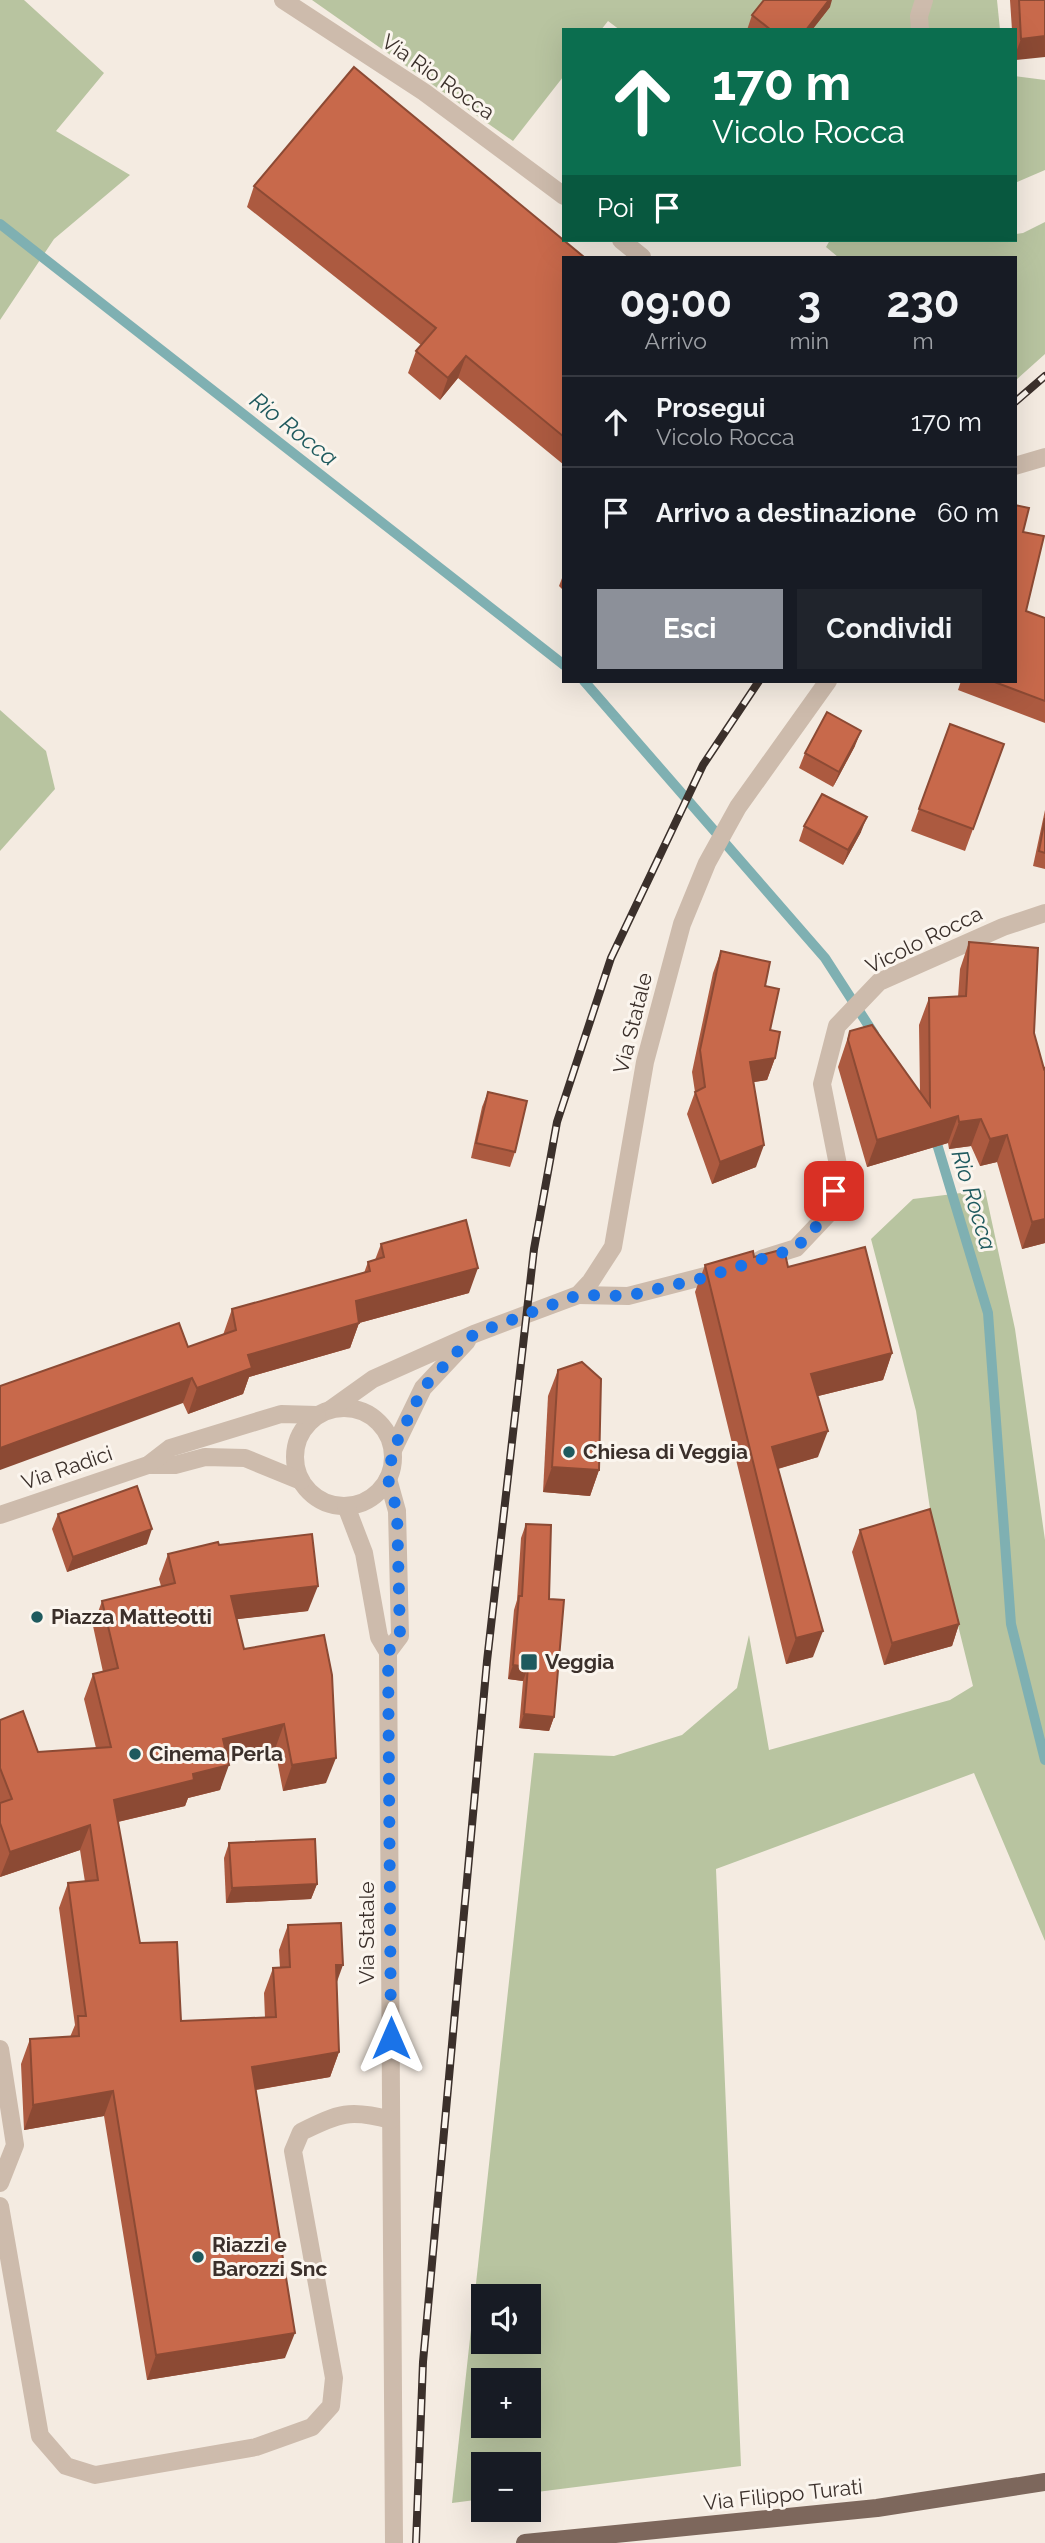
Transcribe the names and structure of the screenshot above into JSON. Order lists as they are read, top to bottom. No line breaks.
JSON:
{"streets":{"main road":["Via Filippo Turati"],"street":["Via Rio Rocca","Vicolo Rocca","Via Statale","Via Radici"]},"crossings":[["Vicolo Rocca","Via Statale"]],"water":["Rio Rocca"],"places":{"other":["Chiesa di Veggia","Piazza Matteotti","Cinema Perla","Riazzi e Barozzi Snc"],"transit":["Veggia"]},"page":{"turn":["170 m","Vicolo Rocca"],"then":"Poi","eta":["09:00","Arrivo","3","min","230","m"],"list":[{"name":"Prosegui","note":"Vicolo Rocca","value":"170 m"},{"name":"Arrivo a destinazione","value":"60 m"}],"buttons":["Esci","Condividi"],"map_buttons":["+","−"]}}
